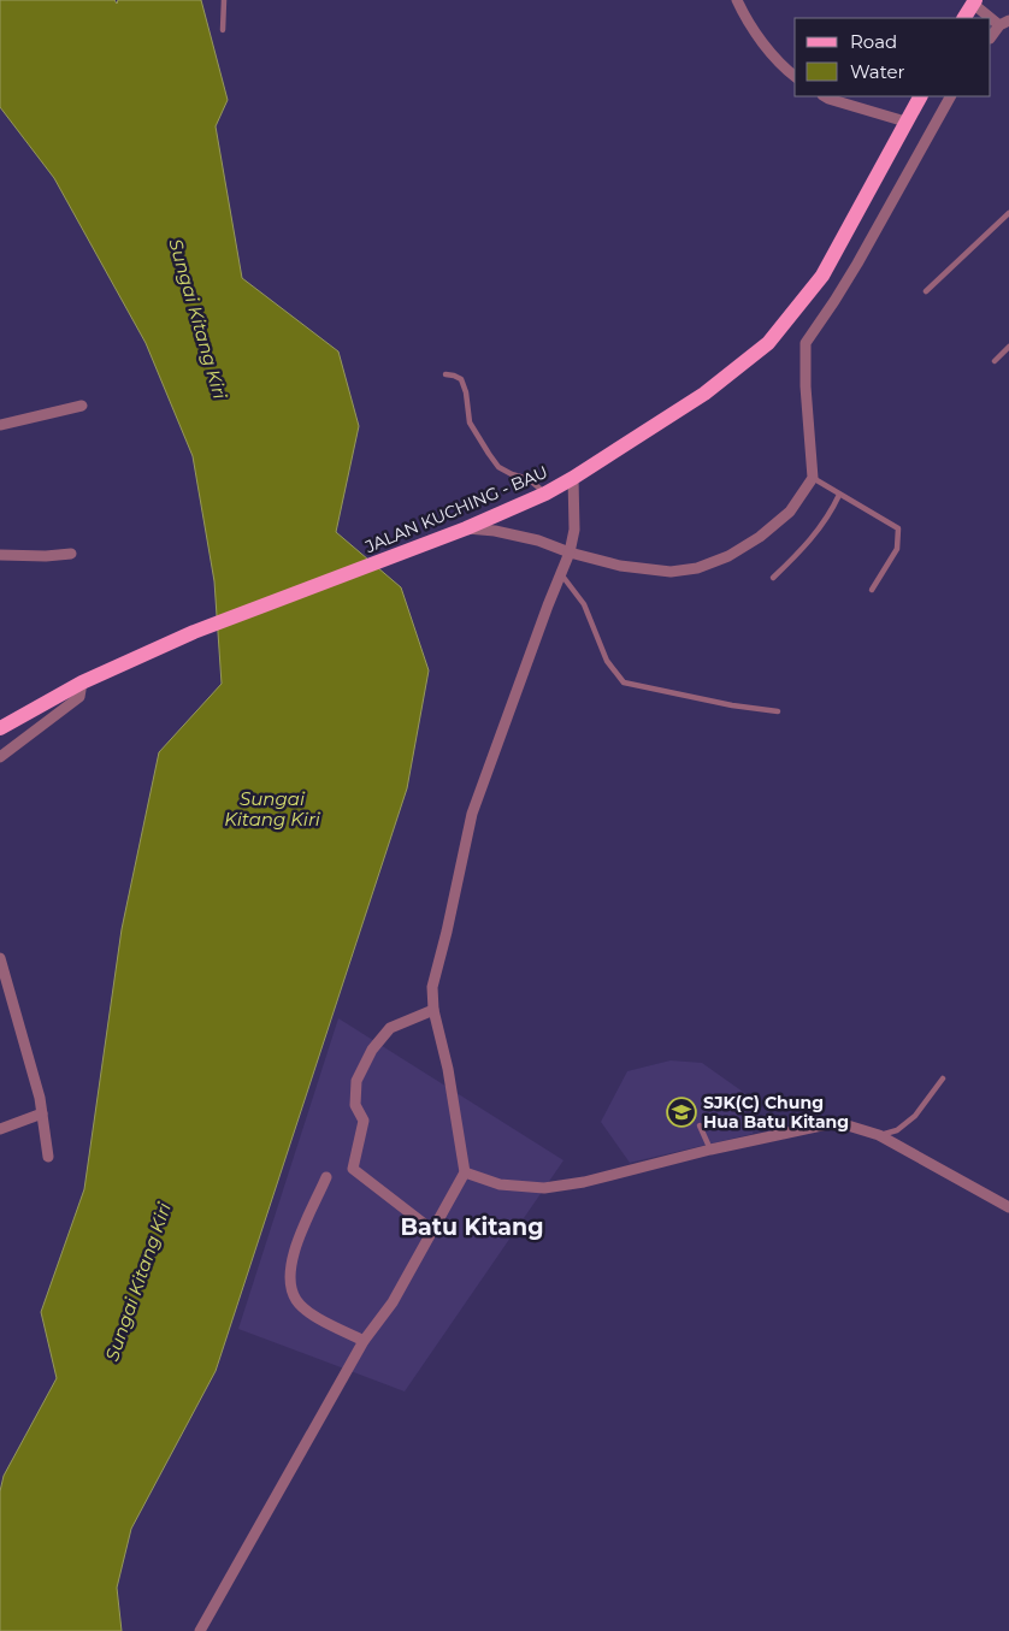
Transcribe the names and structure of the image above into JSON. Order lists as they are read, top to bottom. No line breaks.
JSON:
{"streets":{"main road":["JALAN KUCHING - BAU"]},"districts":["Batu Kitang"],"water":["Sungai Kitang Kiri"],"places":{"school or university":["SJK(C) Chung Hua Batu Kitang"]},"legend":["Road","Water"]}
